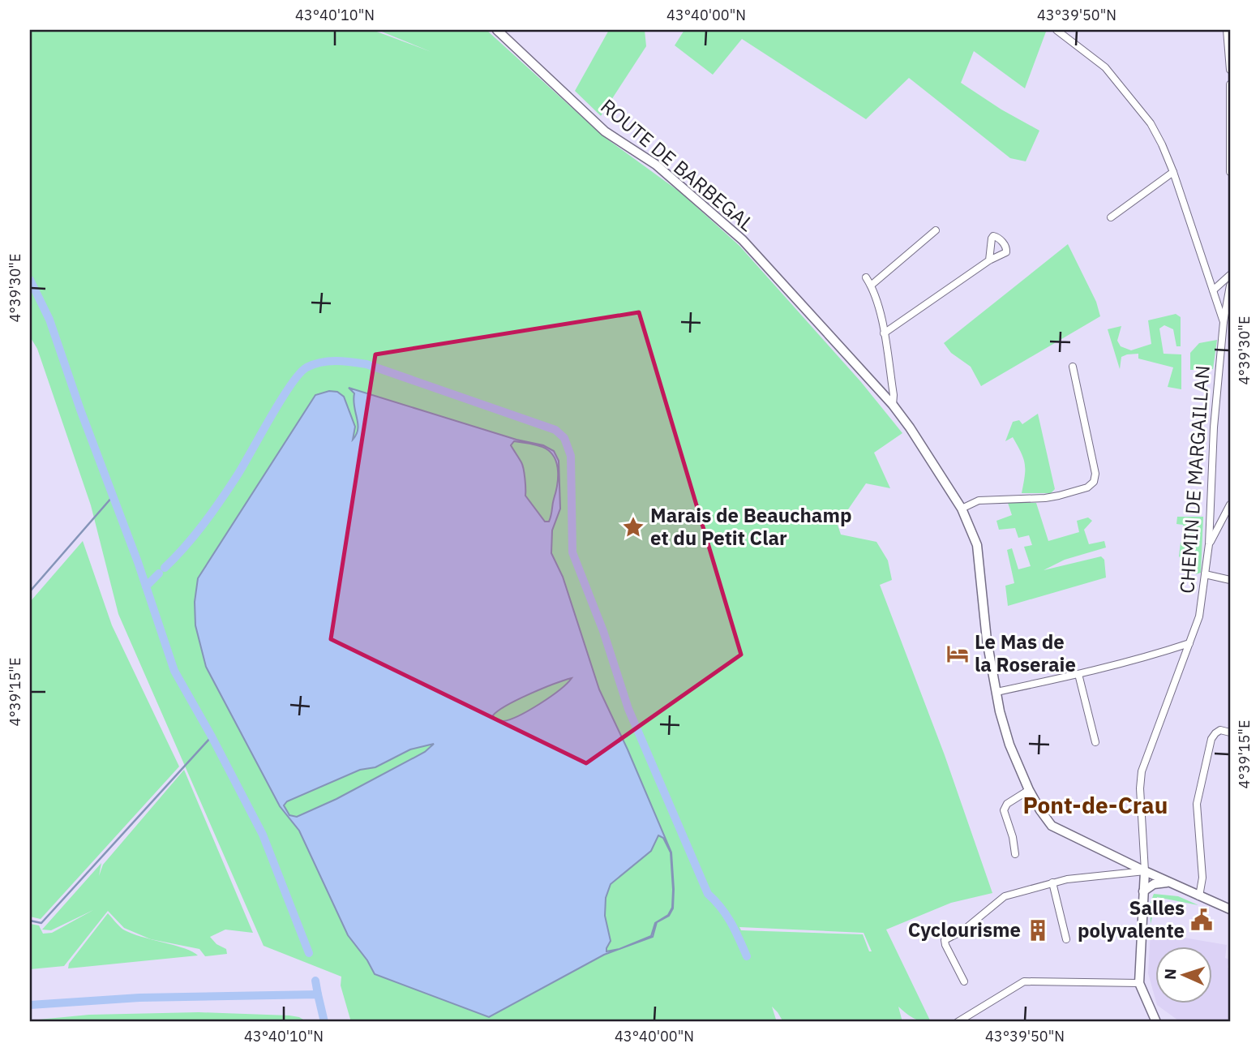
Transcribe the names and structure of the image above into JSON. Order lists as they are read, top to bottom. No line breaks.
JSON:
{"streets":{"street":["ROUTE DE BARBEGAL","CHEMIN DE MARGAILLAN"]},"crossings":[["ROUTE DE BARBEGAL","CHEMIN DE MARGAILLAN"]],"districts":["Pont-de-Crau"],"places":{"place":["Marais de Beauchamp et du Petit Clar"],"hotel":["Le Mas de la Roseraie"],"public building":["Salles polyvalente"],"building":["Cyclourisme"]},"north":"left","coordinates":["43°40'10\"N","43°40'00\"N","43°39'50\"N","4°39'30\"E","4°39'15\"E"]}
